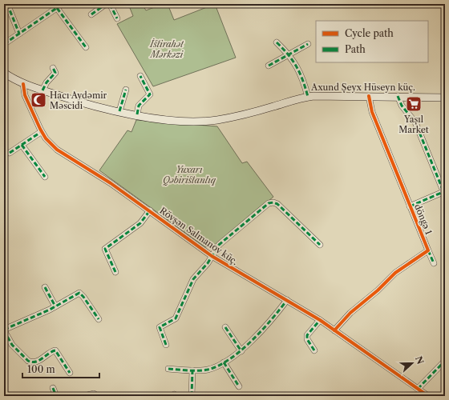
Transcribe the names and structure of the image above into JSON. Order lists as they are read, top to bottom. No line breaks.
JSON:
{"streets":{"main road":["Axund Şeyx Hüseyn küç."],"street":["döngə 1","Rövşən Salmanov küç."]},"crossings":[["Axund Şeyx Hüseyn küç.","döngə 1"],["Axund Şeyx Hüseyn küç.","Rövşən Salmanov küç."]],"parks":["İstirahət Mərkəzi","Yuxarı Qəbiristanlıq"],"places":{"mosque":["Hacı Aydəmir Məscidi"],"supermarket":["Yaşıl Market"]},"legend":["Cycle path","Path"],"scale_bar":"100 m","north":"right"}
